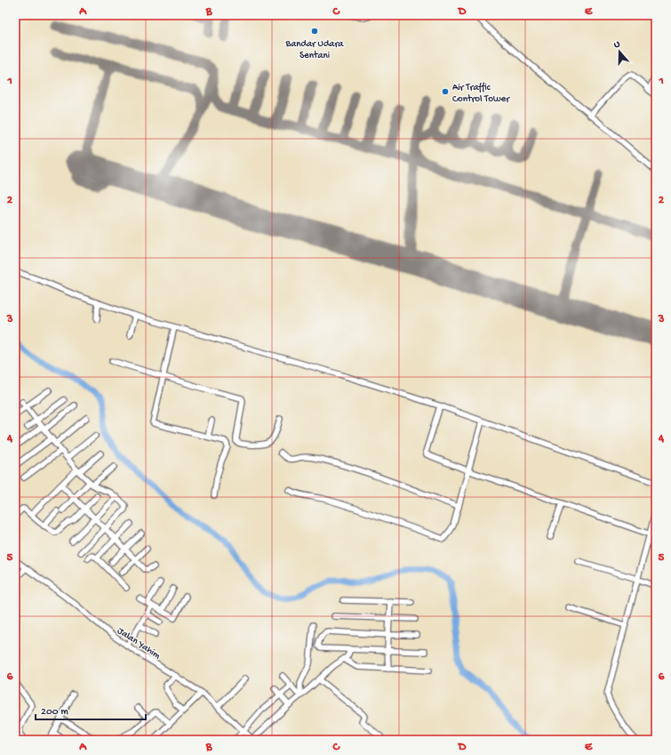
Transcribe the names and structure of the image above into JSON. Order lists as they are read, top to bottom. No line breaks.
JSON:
{"streets":{"street":["Jalan Yahim"]},"places":["Bandar Udara Sentani","Air Traffic Control Tower"],"scale_bar":"200 m","north":"top","grid":{"columns":["A","B","C","D","E"],"rows":["1","2","3","4","5","6"]}}
